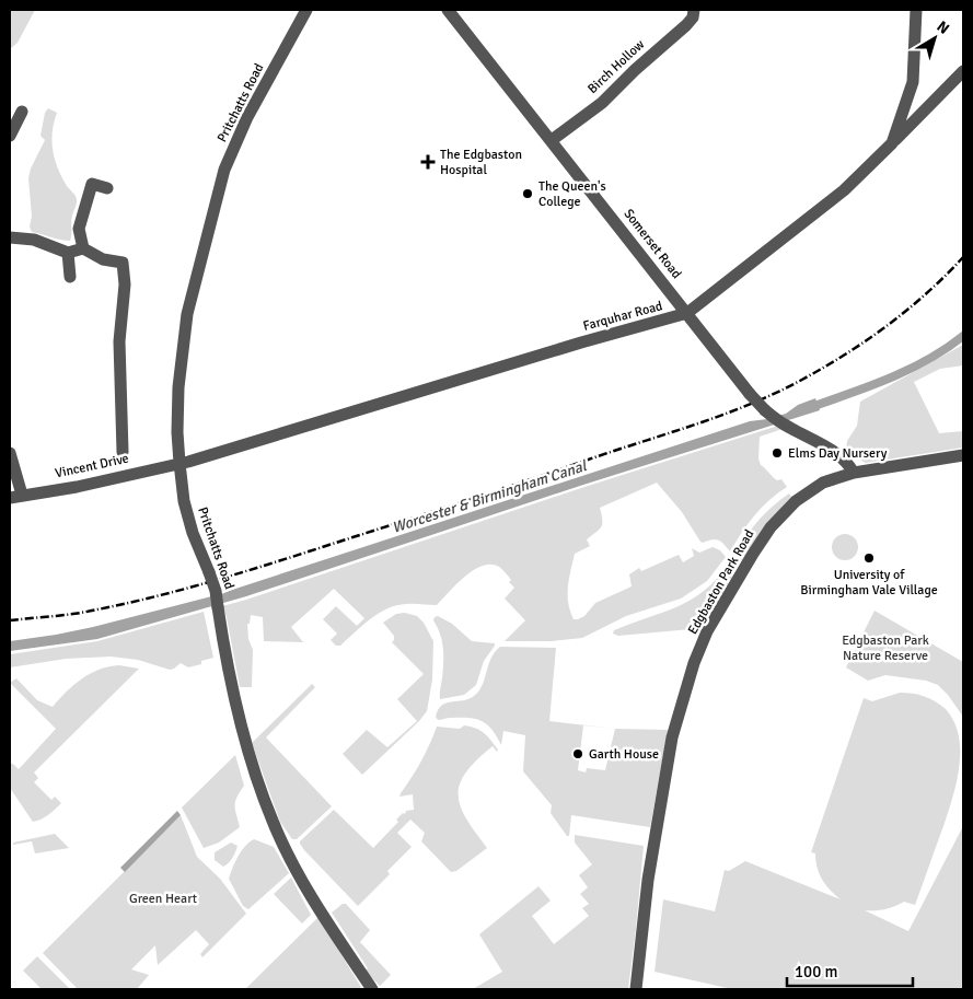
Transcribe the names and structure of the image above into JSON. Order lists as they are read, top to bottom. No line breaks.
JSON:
{"streets":{"street":["Birch Hollow","Pritchatts Road","Somerset Road","Farquhar Road","Vincent Drive","Edgbaston Park Road"]},"crossings":[["Birch Hollow","Somerset Road"],["Pritchatts Road","Farquhar Road"],["Pritchatts Road","Vincent Drive"],["Somerset Road","Farquhar Road"],["Somerset Road","Edgbaston Park Road"],["Farquhar Road","Vincent Drive"]],"water":["Worcester & Birmingham Canal"],"parks":["Edgbaston Park Nature Reserve","Green Heart"],"places":{"health":["The Edgbaston Hospital"],"other":["The Queen's College","Elms Day Nursery","University of Birmingham Vale Village","Garth House"]},"scale_bar":"100 m","north":"top right"}
